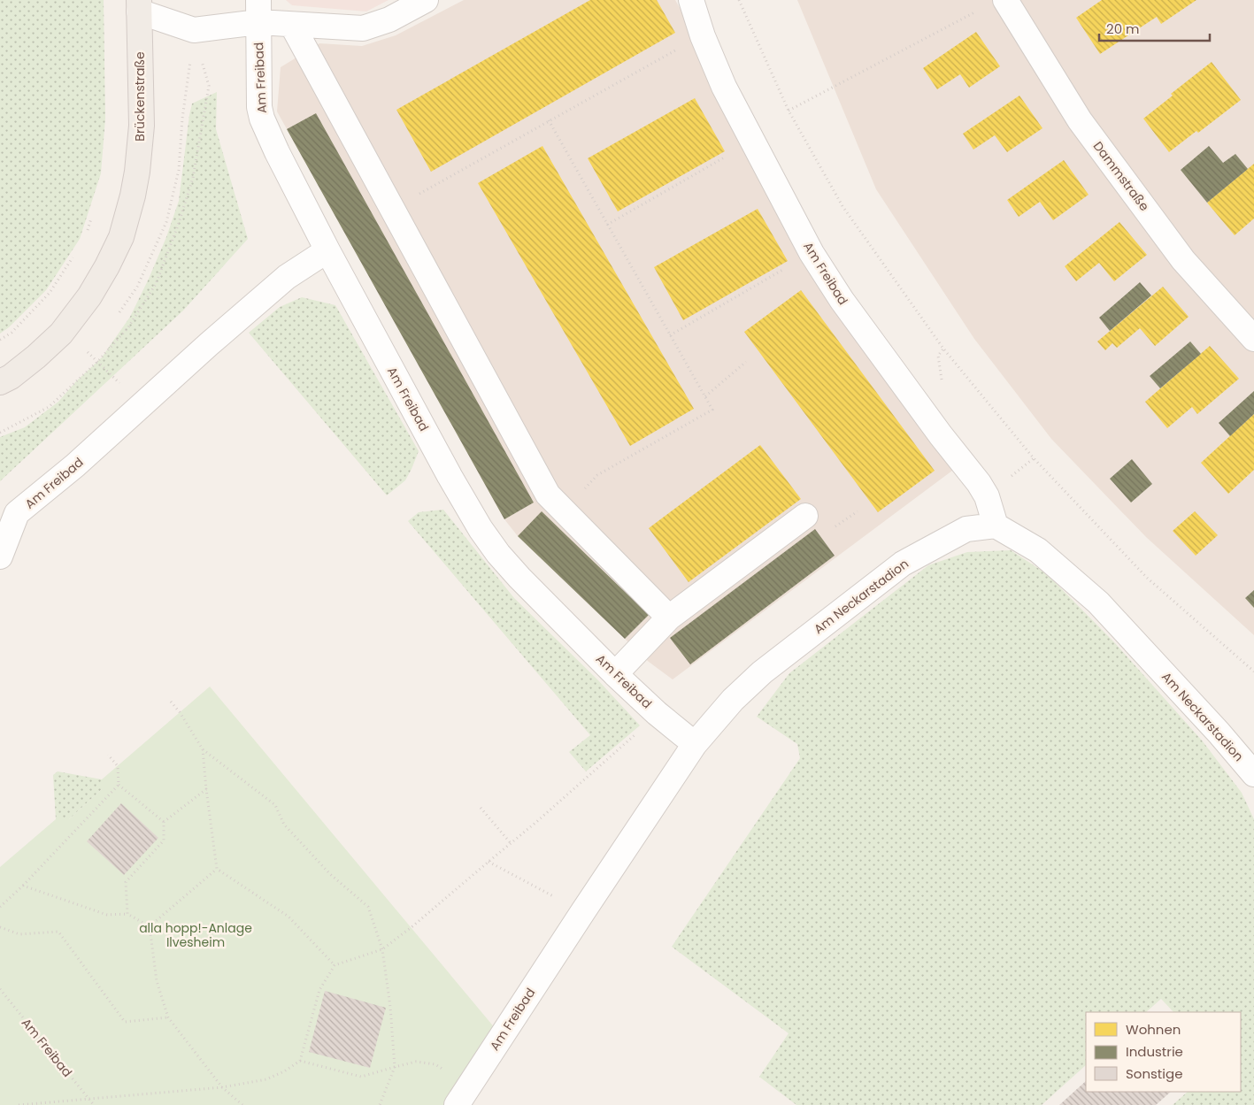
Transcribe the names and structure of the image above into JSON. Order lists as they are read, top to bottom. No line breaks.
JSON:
{"streets":{"main road":["Brückenstraße"],"street":["Am Freibad","Dammstraße","Am Neckarstadion"]},"crossings":[["Am Freibad","Am Neckarstadion"]],"parks":["alla hopp!-Anlage Ilvesheim"],"legend":["Wohnen","Industrie","Sonstige"],"scale_bar":"20 m"}
